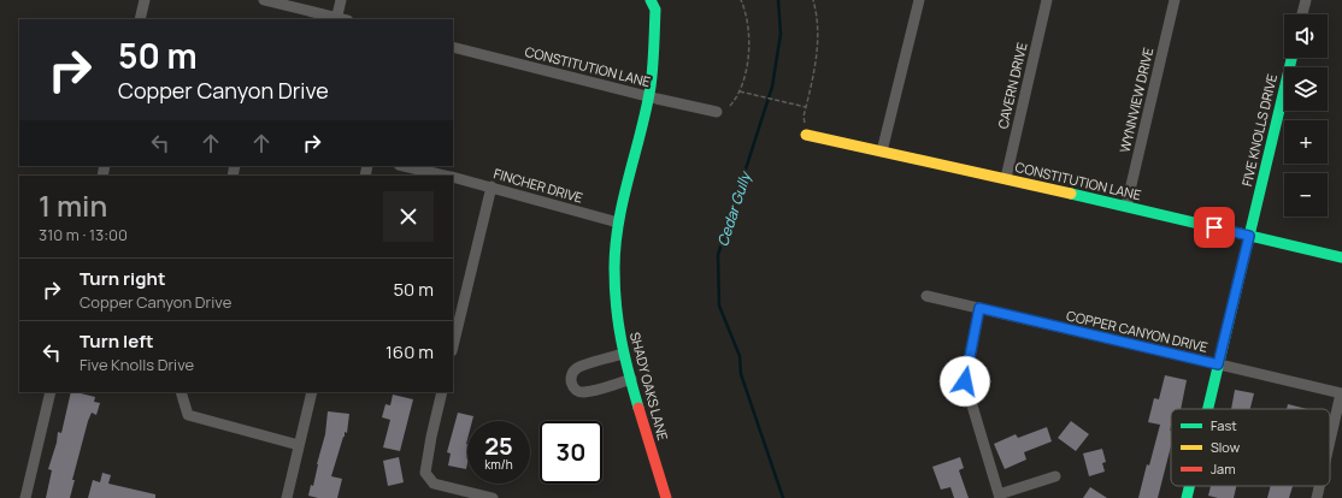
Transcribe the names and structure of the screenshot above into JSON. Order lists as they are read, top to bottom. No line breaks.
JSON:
{"streets":{"street":["CONSTITUTION LANE","CAVERN DRIVE","WYNNVIEW DRIVE","FIVE KNOLLS DRIVE","FINCHER DRIVE","COPPER CANYON DRIVE","SHADY OAKS LANE"]},"crossings":[["CONSTITUTION LANE","CAVERN DRIVE"],["CONSTITUTION LANE","WYNNVIEW DRIVE"],["CONSTITUTION LANE","FIVE KNOLLS DRIVE"],["CONSTITUTION LANE","SHADY OAKS LANE"],["FIVE KNOLLS DRIVE","COPPER CANYON DRIVE"],["FINCHER DRIVE","SHADY OAKS LANE"]],"water":["Cedar Gully"],"legend":["Fast","Slow","Jam"],"page":{"map_buttons":["+","−"],"turn":["50 m","Copper Canyon Drive"],"heading":["1 min","310 m · 13:00"],"list":[{"name":"Turn right","note":"Copper Canyon Drive","value":"50 m"},{"name":"Turn left","note":"Five Knolls Drive","value":"160 m"}],"speed":"25 km/h","limit":"30"}}
